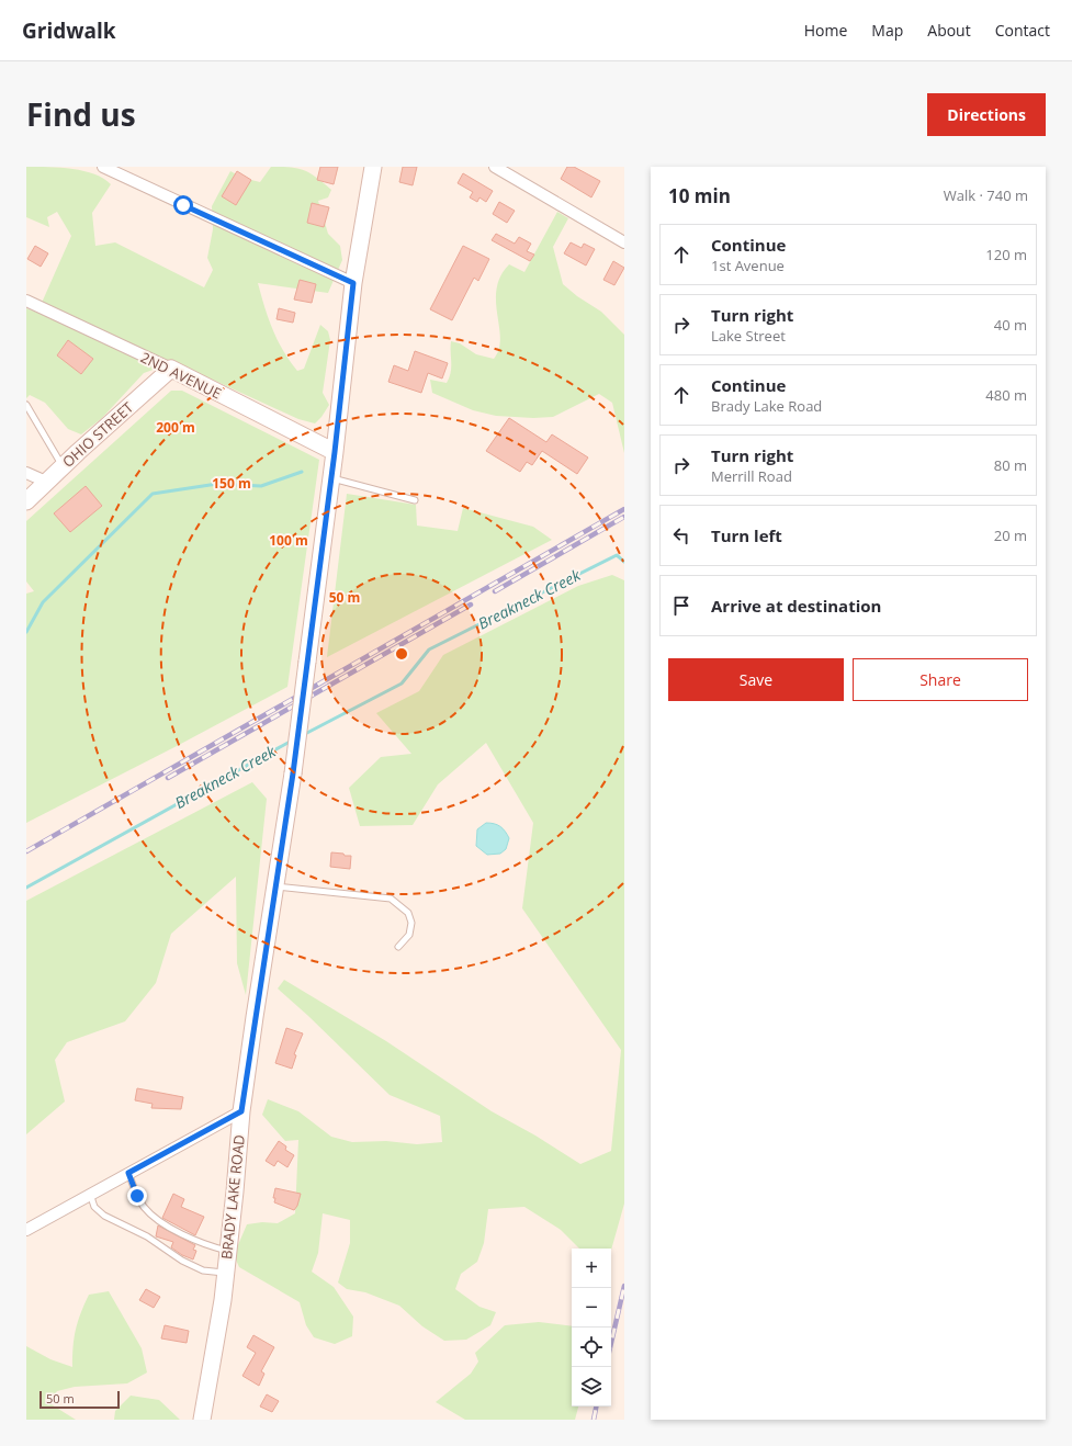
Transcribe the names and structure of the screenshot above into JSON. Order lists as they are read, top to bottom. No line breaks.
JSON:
{"streets":{"street":["2ND AVENUE","OHIO STREET","BRADY LAKE ROAD"]},"crossings":[["2ND AVENUE","OHIO STREET"],["2ND AVENUE","BRADY LAKE ROAD"]],"water":["Breakneck Creek"],"scale_bar":"50 m","page":{"header":"Gridwalk","nav":["Home","Map","About","Contact"],"title":"Find us","buttons":["Directions",["Save","Share"]],"heading":["10 min","Walk · 740 m"],"list":[["Continue","1st Avenue","120 m"],["Turn right","Lake Street","40 m"],["Continue","Brady Lake Road","480 m"],["Turn right","Merrill Road","80 m"],["Turn left","20 m"],"Arrive at destination"],"map_buttons":["+","−"],"scale":"50 m"},"rings":["200 m","150 m","100 m","50 m"]}
